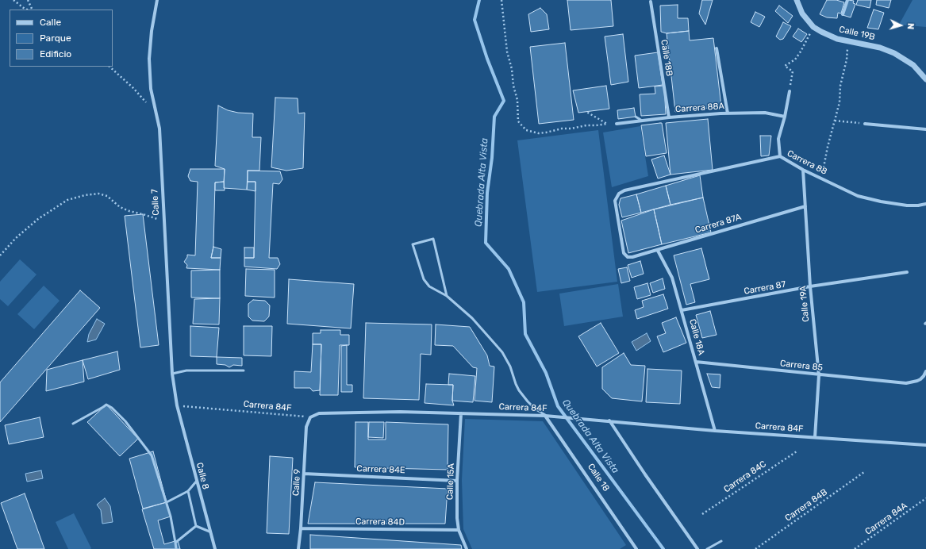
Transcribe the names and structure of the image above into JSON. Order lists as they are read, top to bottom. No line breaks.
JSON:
{"streets":{"street":["Calle 19B","Calle 18B","Carrera 88A","Carrera 88","Calle 7","Carrera 87A","Carrera 87","Calle 19A","Calle 18A","Carrera 85","Carrera 84F","Carrera 84E","Calle 8","Calle 18","Calle 15A","Calle 9","Carrera 84D"],"path":["Carrera 84C","Carrera 84B","Carrera 84A"]},"crossings":[["Calle 18B","Carrera 88A"],["Carrera 88","Carrera 87A"],["Carrera 88","Calle 19A"],["Calle 7","Carrera 84F"],["Calle 7","Calle 8"],["Carrera 87A","Calle 19A"],["Carrera 87A","Calle 18A"],["Carrera 87","Calle 19A"],["Carrera 87","Calle 18A"],["Calle 19A","Carrera 85"],["Calle 19A","Carrera 84F"],["Calle 18A","Carrera 85"],["Calle 18A","Carrera 84F"],["Carrera 84F","Calle 8"],["Carrera 84F","Calle 18"],["Carrera 84F","Calle 15A"],["Carrera 84F","Calle 9"],["Carrera 84E","Calle 15A"],["Carrera 84E","Calle 9"],["Calle 15A","Carrera 84D"],["Calle 9","Carrera 84D"]],"water":["Quebrada Alta Vista"],"legend":["Calle","Parque","Edificio"],"north":"right"}
